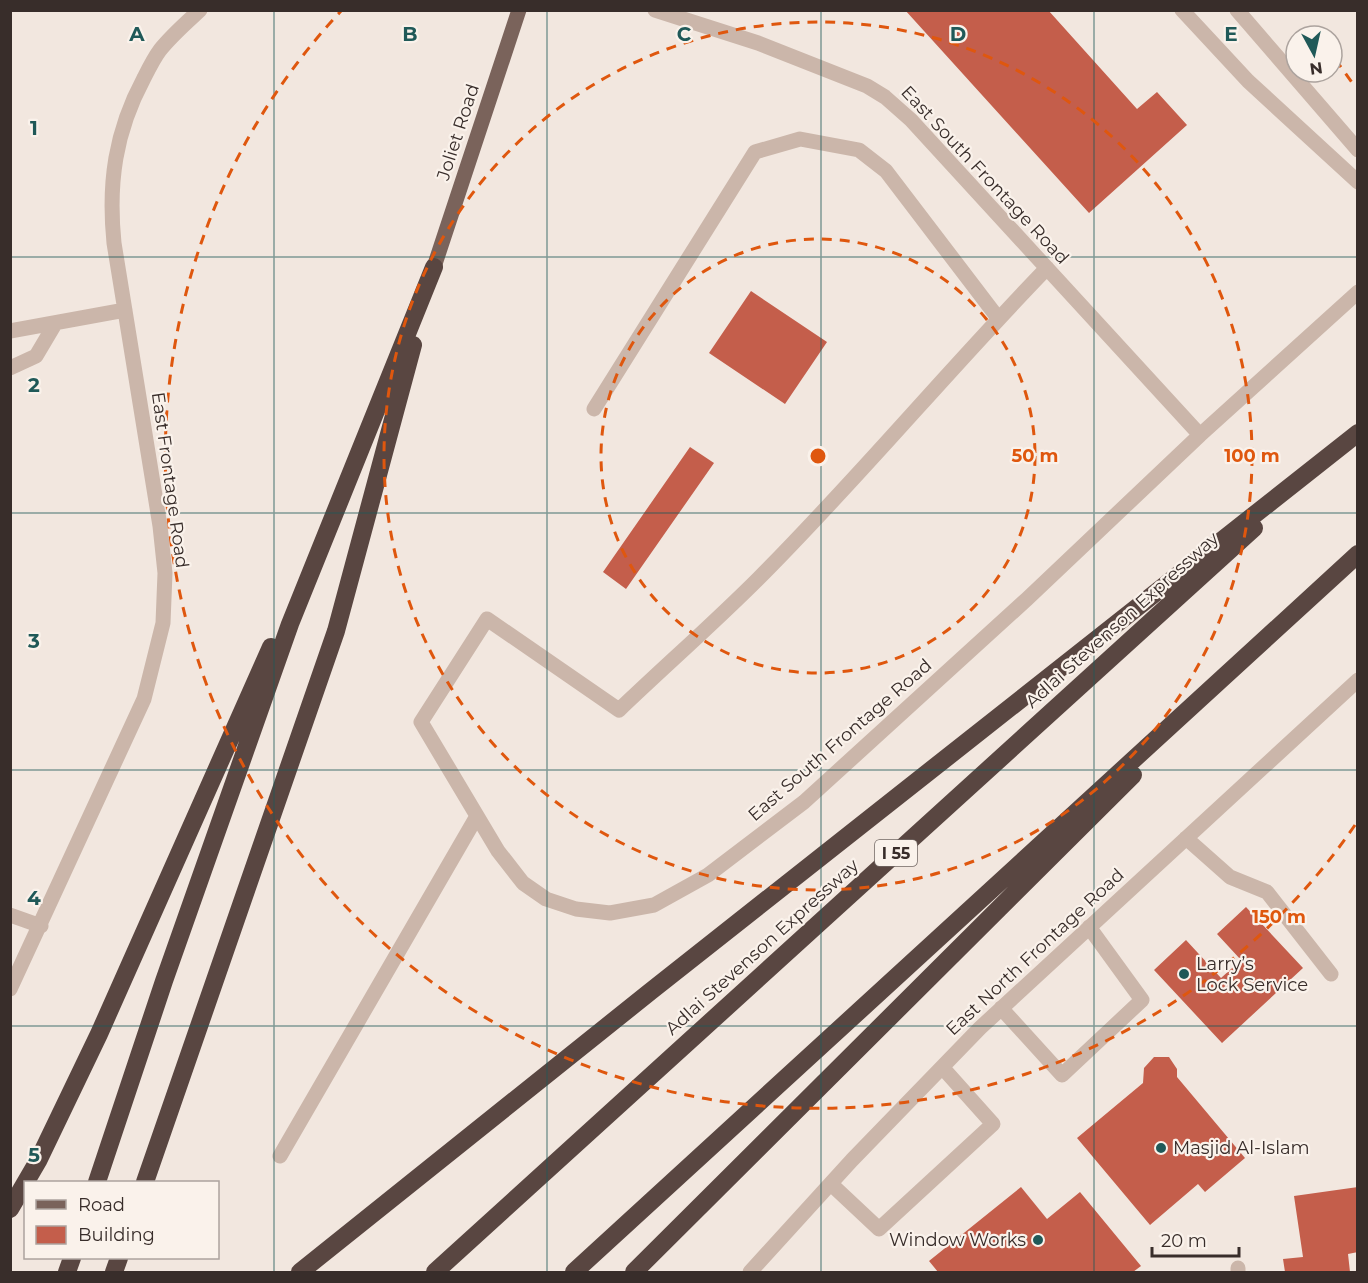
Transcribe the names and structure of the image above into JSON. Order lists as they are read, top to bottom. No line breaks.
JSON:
{"streets":{"highway":["Adlai Stevenson Expressway","I 55"],"main road":["Joliet Road"],"street":["East South Frontage Road","East Frontage Road","East North Frontage Road"]},"places":["Larry’s Lock Service","Masjid Al-Islam","Window Works"],"legend":["Road","Building"],"scale_bar":"20 m","north":"bottom","grid":{"columns":["A","B","C","D","E"],"rows":["1","2","3","4","5"]},"rings":["50 m","100 m","150 m"]}
